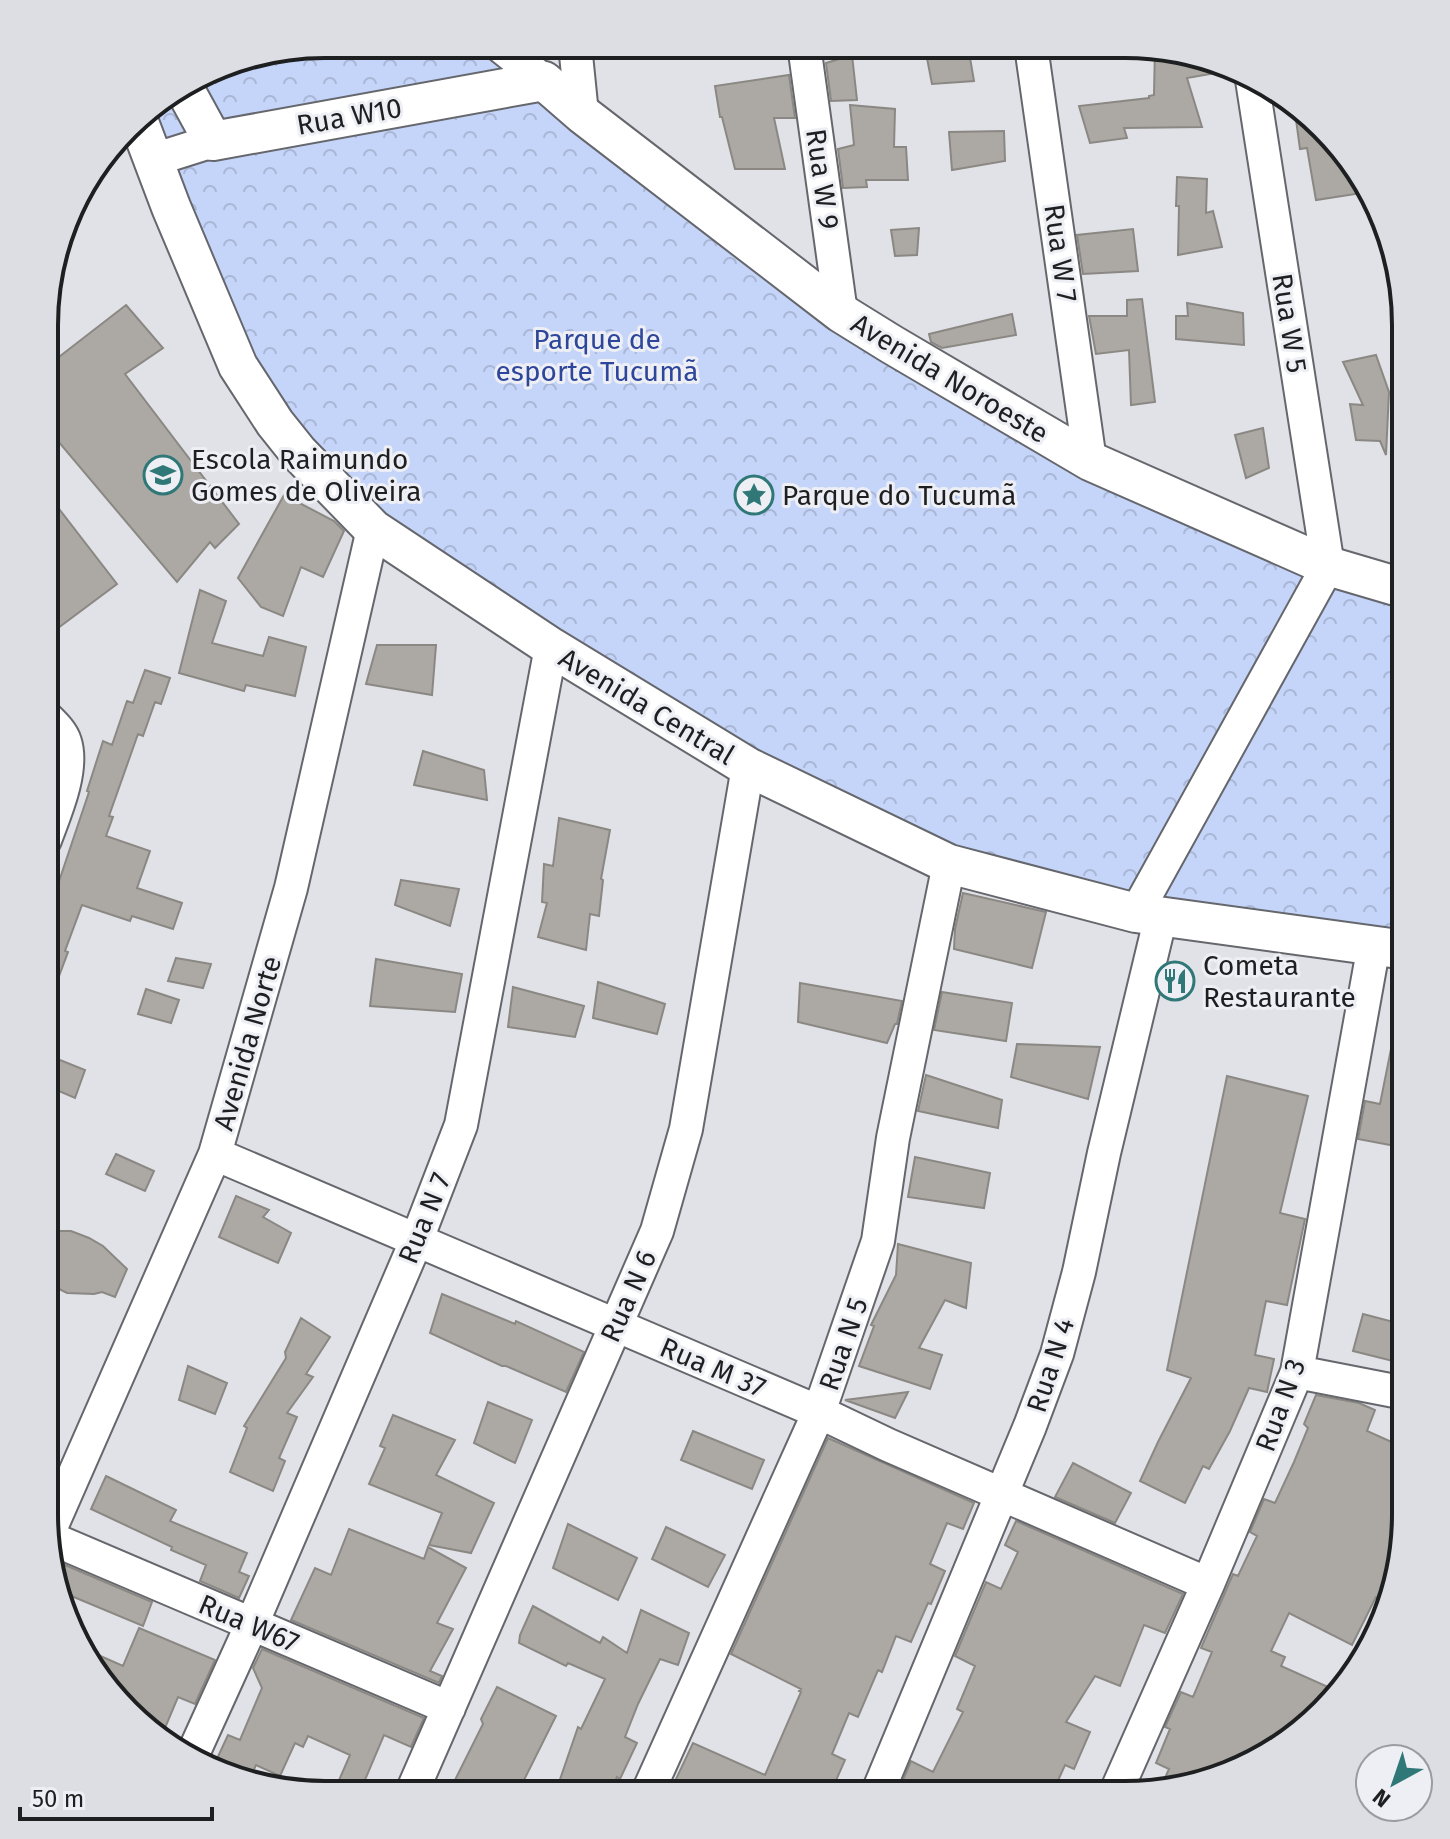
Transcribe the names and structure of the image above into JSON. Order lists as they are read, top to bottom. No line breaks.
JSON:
{"streets":{"street":["Rua W10","Rua W 9","Rua W 7","Rua W 5","Avenida Noroeste","Avenida Central","Avenida Norte","Rua N 7","Rua N 6","Rua N 5","Rua N 4","Rua M 37","Rua N 3","Rua W67"]},"crossings":[["Rua W10","Avenida Noroeste"],["Rua W 9","Avenida Noroeste"],["Rua W 7","Avenida Noroeste"],["Rua W 5","Avenida Noroeste"],["Rua W 5","Rua N 4"],["Avenida Noroeste","Rua N 4"],["Avenida Central","Avenida Norte"],["Avenida Central","Rua N 7"],["Avenida Central","Rua N 6"],["Avenida Central","Rua N 5"],["Avenida Central","Rua N 4"],["Avenida Central","Rua N 3"],["Avenida Norte","Rua M 37"],["Rua N 7","Rua M 37"],["Rua N 7","Rua W67"],["Rua N 6","Rua M 37"],["Rua N 6","Rua W67"],["Rua N 5","Rua M 37"],["Rua N 4","Rua M 37"],["Rua M 37","Rua N 3"]],"parks":["Parque de esporte Tucumã"],"places":{"school or university":["Escola Raimundo Gomes de Oliveira"],"place":["Parque do Tucumã"],"restaurant":["Cometa Restaurante"]},"scale_bar":"50 m","north":"bottom left"}
